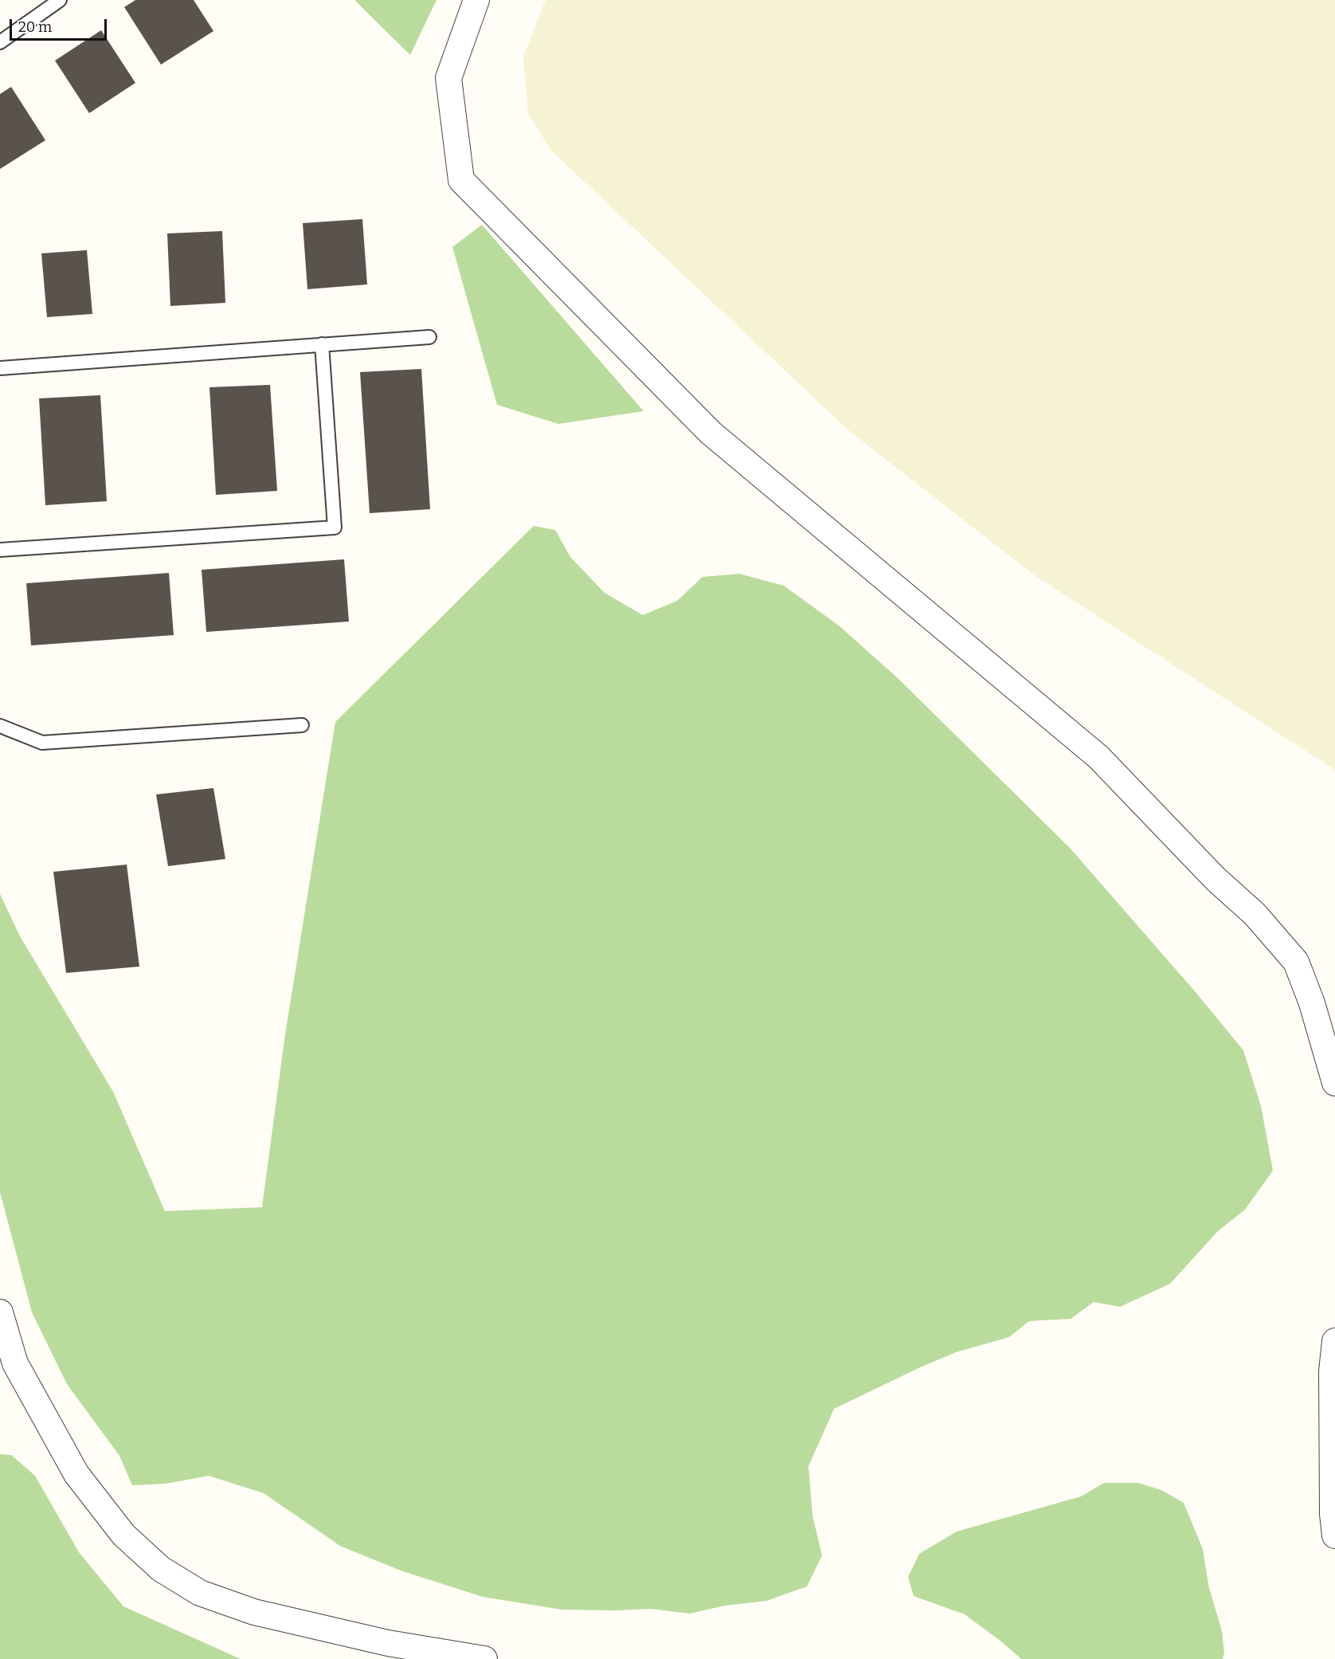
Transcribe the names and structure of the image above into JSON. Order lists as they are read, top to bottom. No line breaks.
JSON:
{"scale_bar":"20 m"}
